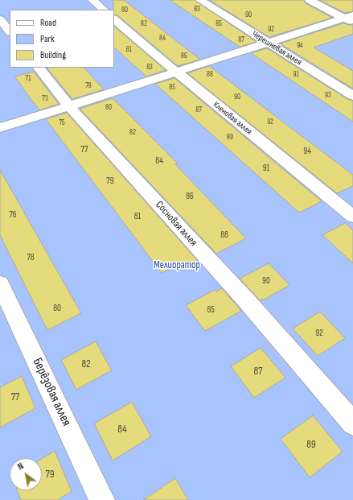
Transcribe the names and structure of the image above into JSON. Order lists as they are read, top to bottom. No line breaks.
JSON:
{"streets":{"street":["Черешневая аллея","Кленовая аллея","Сосновая аллея","Берёзовая аллея"]},"parks":["Мелиоратор"],"house_numbers":["83","80","90","82","85","92","84","87","94","81","86","83","88","91","71","78","85","93","90","73","80","87","92","75","82","89","77","94","84","91","79","86","76","81","88","78","90","80","85","92","82","87","77","84","89","79"],"legend":["Road","Park","Building"],"north":"top left"}
